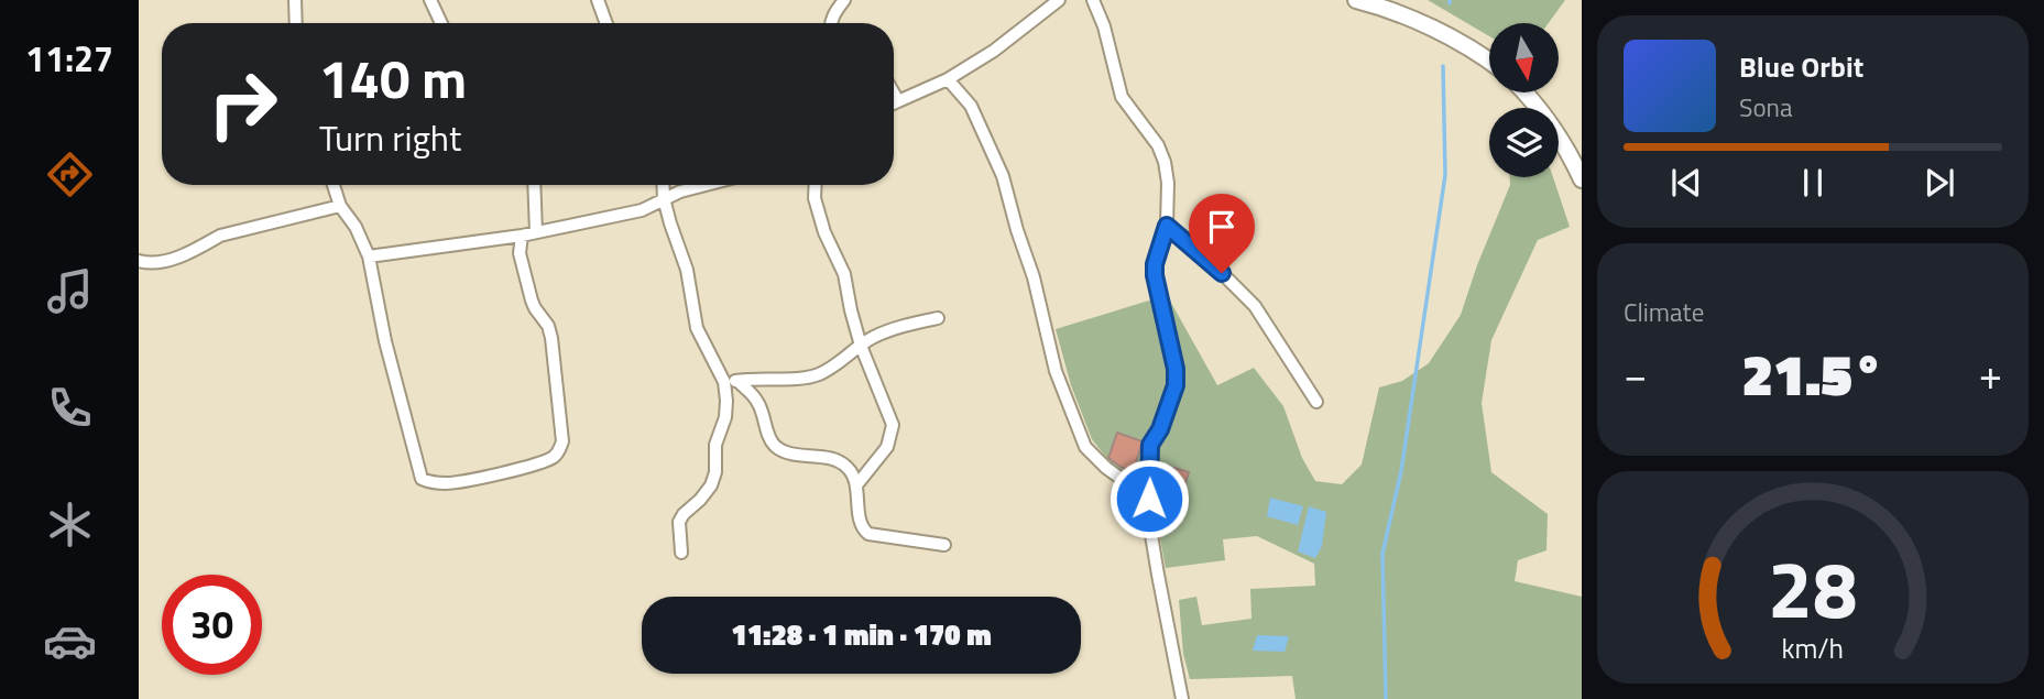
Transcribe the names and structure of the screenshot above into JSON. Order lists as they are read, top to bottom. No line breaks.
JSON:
{"north":"bottom","page":{"tabs":"11:27","turn":["140 m","Turn right"],"song":["Blue Orbit","Sona"],"tile":"Climate","heat":["−","21.5°","+"],"limit":"30","trip":"11:28 · 1 min · 170 m","gauge":["28","km/h"]}}
